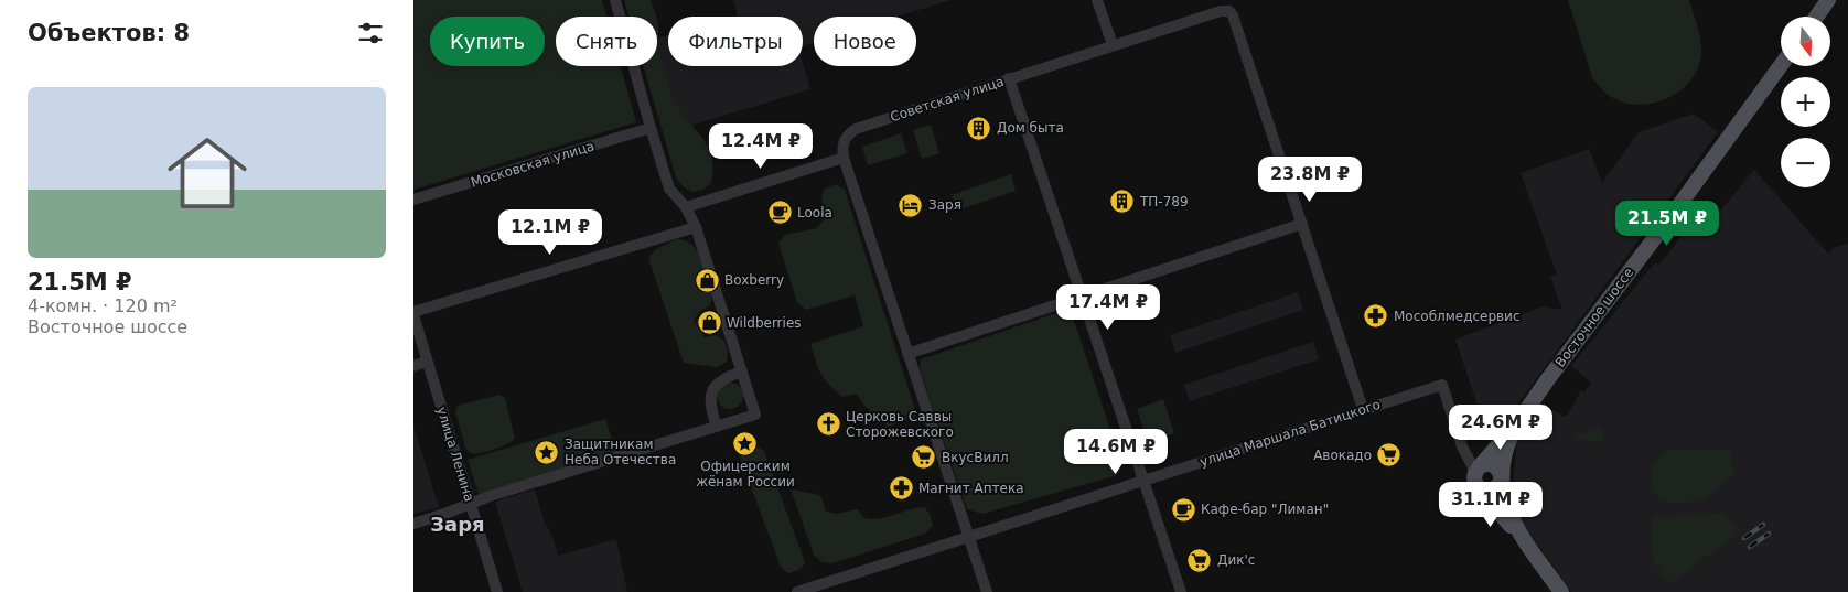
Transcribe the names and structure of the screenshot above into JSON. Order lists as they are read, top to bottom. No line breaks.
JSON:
{"streets":{"main road":["Восточное шоссе"],"street":["Советская улица","Московская улица","улица Маршала Батицкого","улица Ленина"]},"crossings":[["Восточное шоссе","улица Маршала Батицкого"]],"districts":["Заря"],"places":{"building":["Дом быта","ТП-789"],"hotel":["Заря"],"cafe":["Loola","Кафе-бар \"Лиман\""],"shop":["Boxberry","Wildberries"],"pharmacy":["Мособлмедсервис","Магнит Аптека"],"church":["Церковь Саввы Сторожевского"],"place":["Офицерским жёнам России","Защитникам Неба Отечества"],"supermarket":["Авокадо","ВкусВилл","Дик'с"]},"north":"bottom","page":{"heading":"Объектов: 8","map_buttons":["+","−"],"chip":["Купить","Снять","Фильтры","Новое"],"list":[{"name":"21.5M ₽","note":"4-комн. · 120 m² · Восточное шоссе"}],"price":["12.4M ₽","23.8M ₽","21.5M ₽","12.1M ₽","17.4M ₽","24.6M ₽","14.6M ₽","31.1M ₽"]}}
